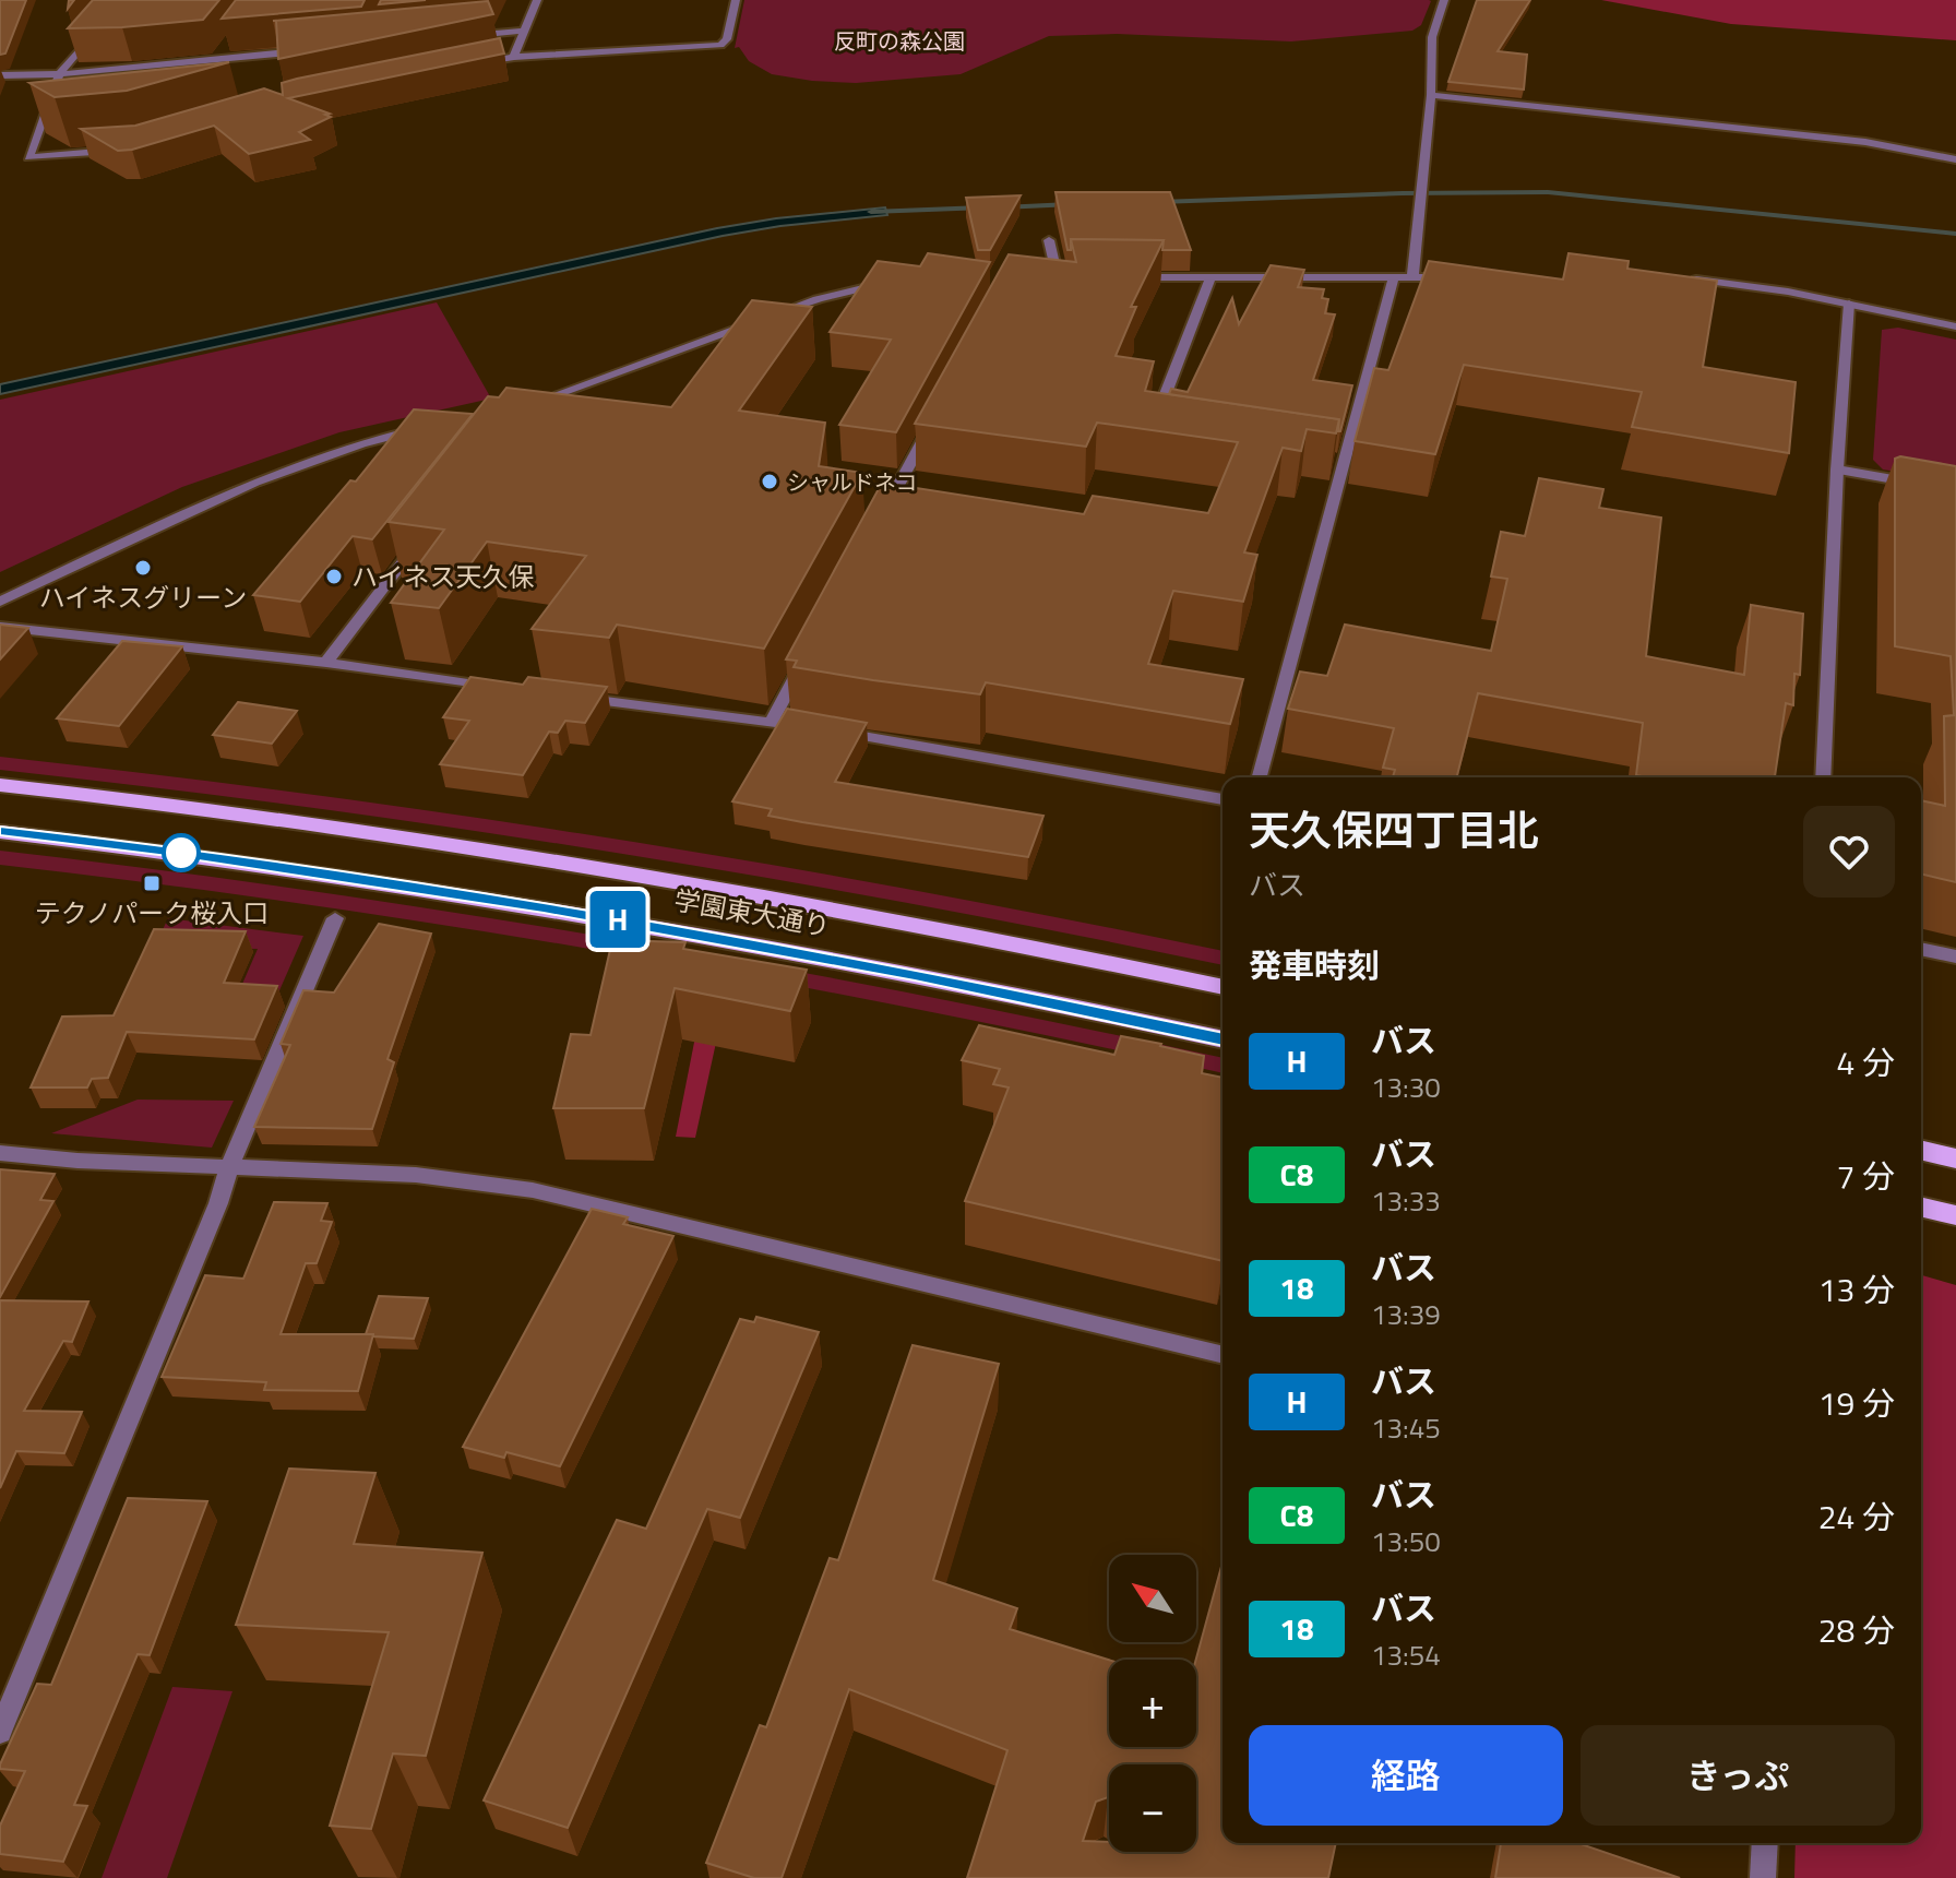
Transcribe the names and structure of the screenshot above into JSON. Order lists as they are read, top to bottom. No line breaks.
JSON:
{"streets":{"main road":["学園東大通り"]},"parks":["反町の森公園"],"places":{"other":["シャルドネコ","ハイネスグリーン","ハイネス天久保"],"transit":["テクノパーク桜入口"]},"lines":["bus line H"],"north":"top left","page":{"on_map":"H","heading":[["天久保四丁目北","バス"],"発車時刻"],"list":[{"mark":"H","name":"バス","note":"13:30","value":"4 分"},{"mark":"C8","name":"バス","note":"13:33","value":"7 分"},{"mark":"18","name":"バス","note":"13:39","value":"13 分"},{"mark":"H","name":"バス","note":"13:45","value":"19 分"},{"mark":"C8","name":"バス","note":"13:50","value":"24 分"},{"mark":"18","name":"バス","note":"13:54","value":"28 分"}],"map_buttons":["+","−"],"buttons":["経路","きっぷ"]}}
